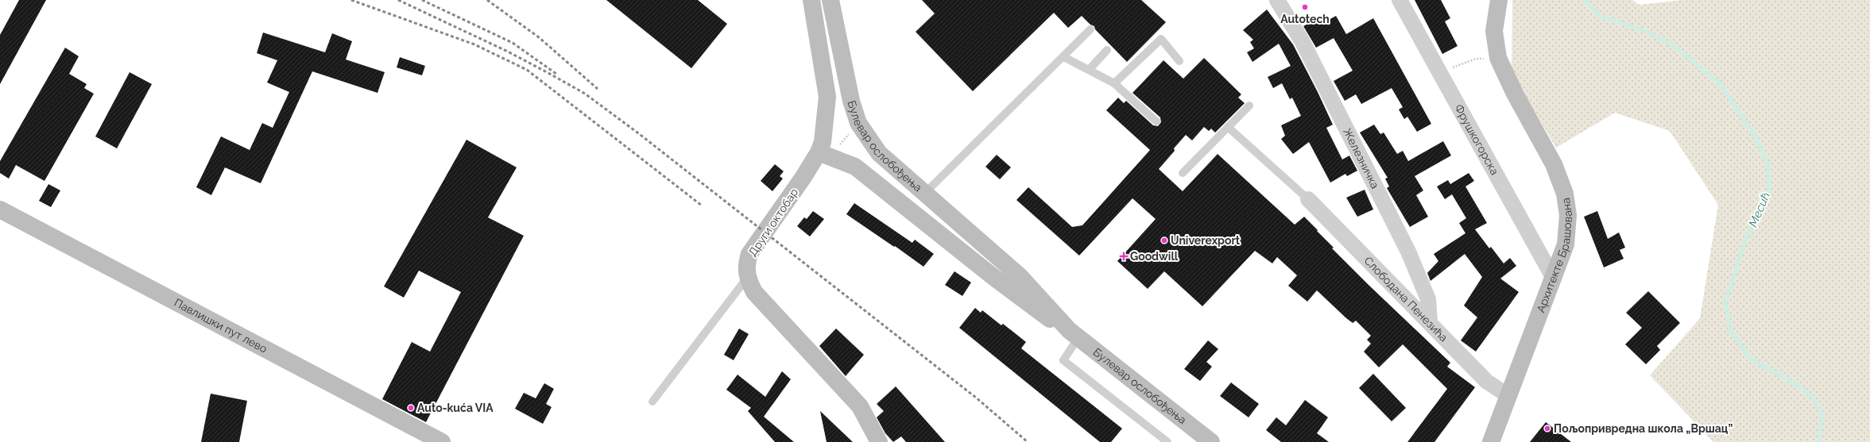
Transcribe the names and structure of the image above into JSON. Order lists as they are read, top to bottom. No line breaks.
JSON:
{"streets":{"street":["Фрушкогорска","Булевар ослобођења","Железничка","Други октобар","Архитекте Брашована","Слободана Пенезића","Павлишки пут лево"]},"crossings":[["Фрушкогорска","Архитекте Брашована"],["Булевар ослобођења","Други октобар"],["Железничка","Слободана Пенезића"],["Архитекте Брашована","Слободана Пенезића"]],"water":["Месић"],"places":{"other":["Autotech","Univerexport","Auto-kuća VIA","Пољопривредна школа „Вршац”"],"health":["Goodwill"]}}
